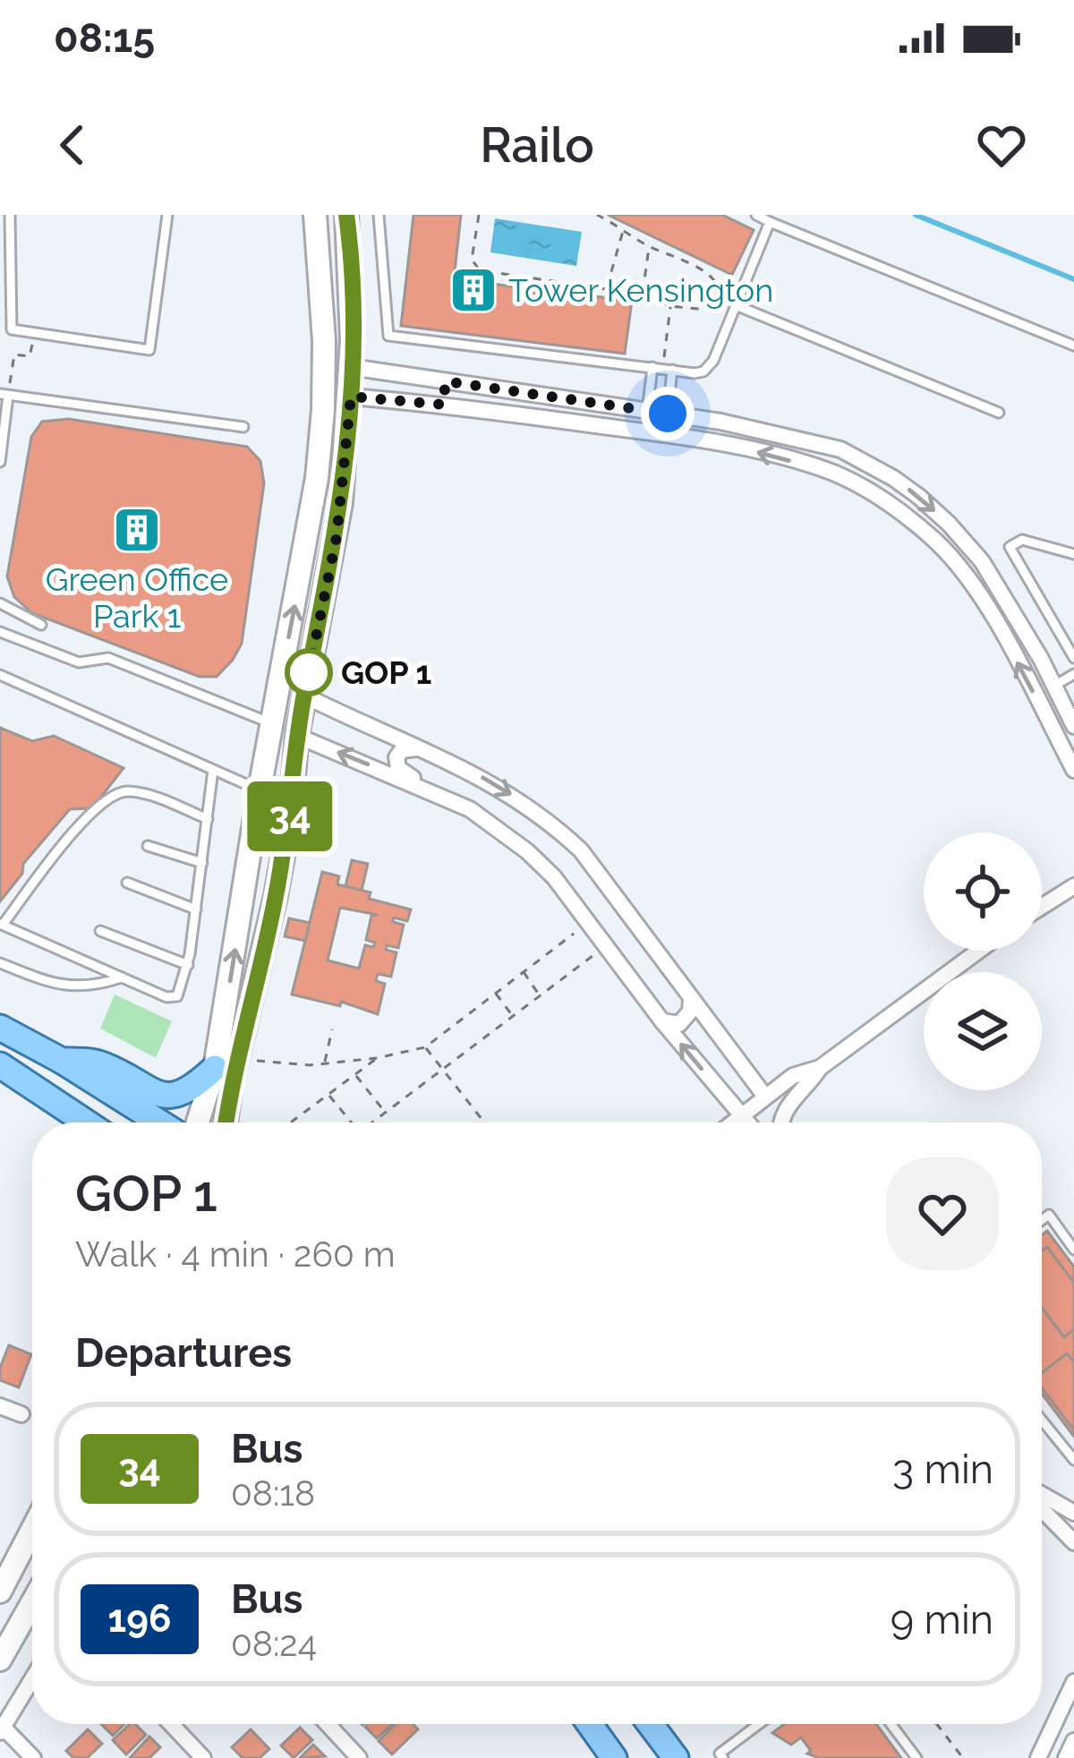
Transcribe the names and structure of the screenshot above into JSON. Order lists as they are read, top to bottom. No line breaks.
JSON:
{"places":{"building":["Tower Kensington","Green Office Park 1"],"other":["GOP 1"]},"lines":["bus line 34"],"page":{"status":"08:15","header":"Railo","on_map":"34","heading":[["GOP 1","Walk · 4 min · 260 m"],"Departures"],"list":[{"mark":"34","name":"Bus","note":"08:18","value":"3 min"},{"mark":"196","name":"Bus","note":"08:24","value":"9 min"}]}}
